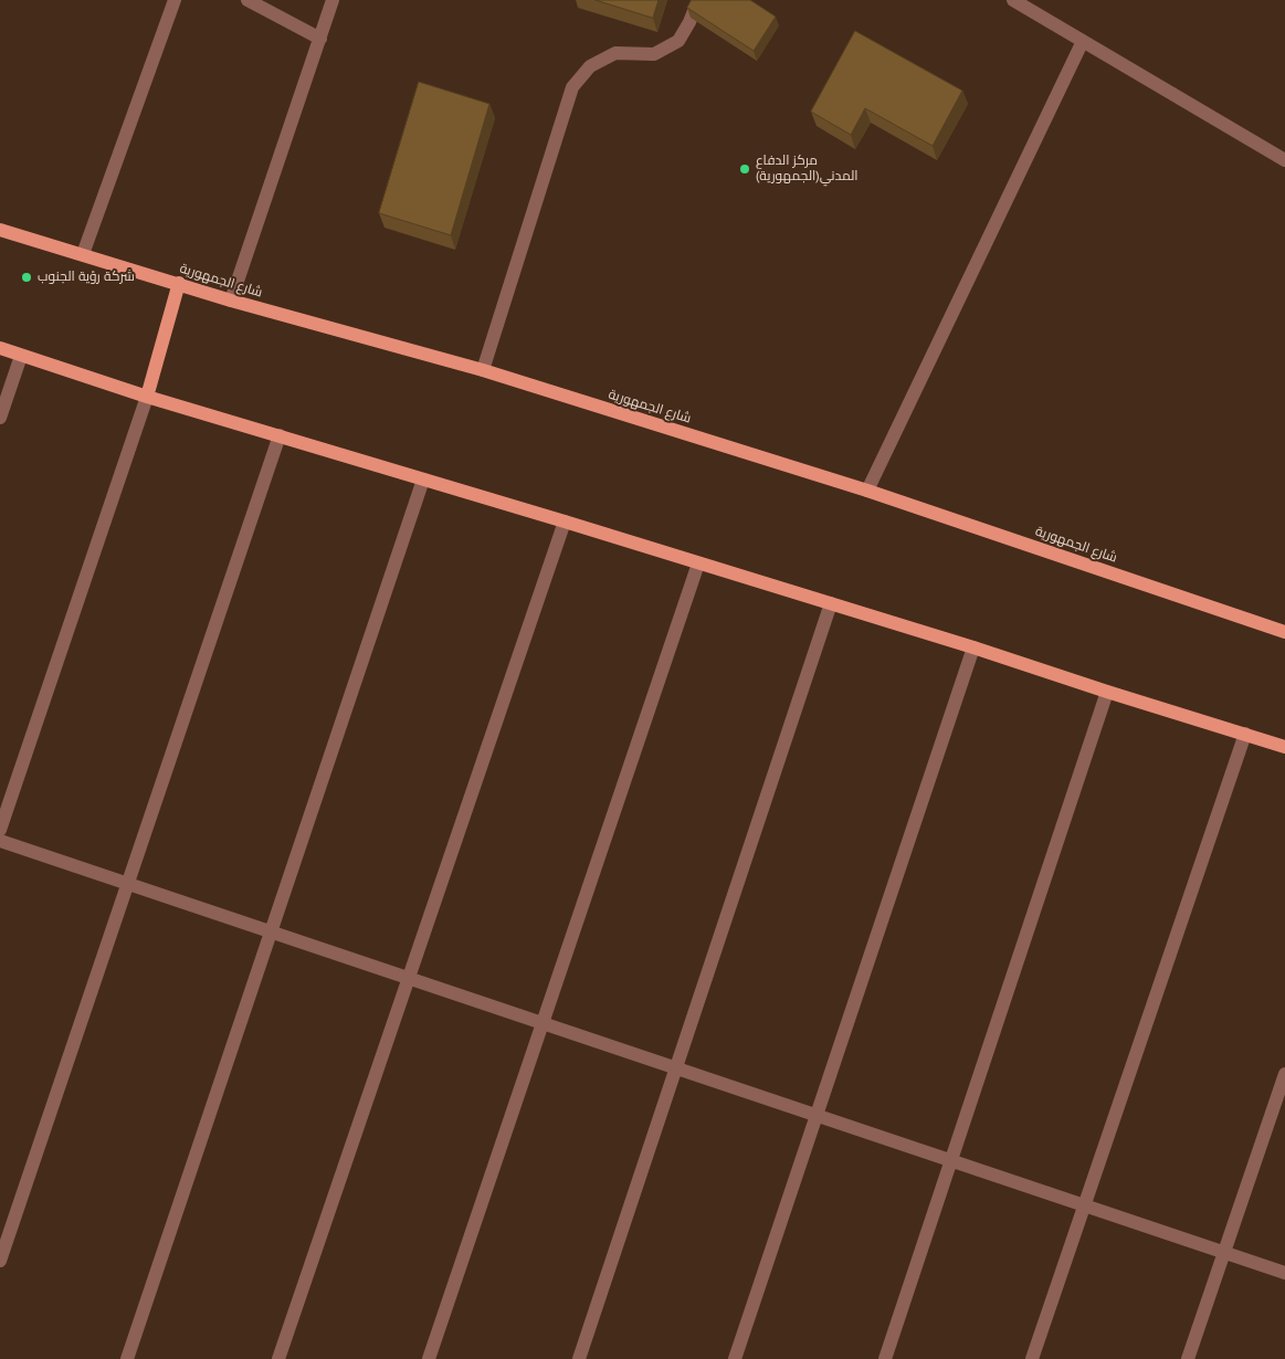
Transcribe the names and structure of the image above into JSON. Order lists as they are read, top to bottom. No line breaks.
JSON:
{"streets":{"main road":["شارع الجمهورية"]},"places":["مركز الدفاع المدني(الجمهورية)","شركة رؤية الجنوب"]}
